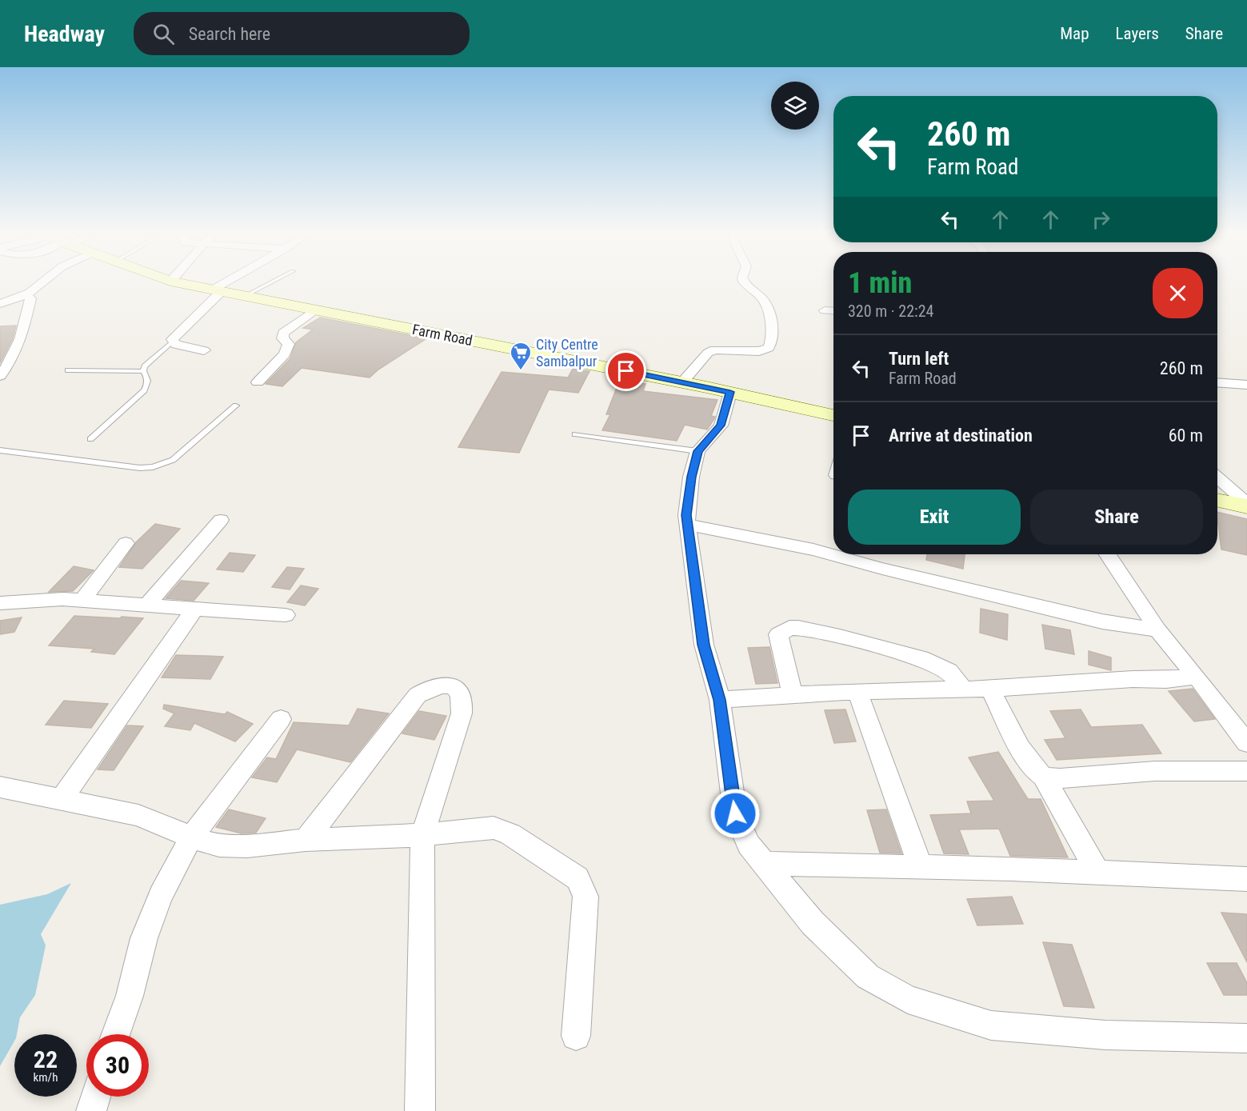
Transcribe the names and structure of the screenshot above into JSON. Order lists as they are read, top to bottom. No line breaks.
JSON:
{"streets":{"main road":["Farm Road"]},"places":{"supermarket":["City Centre Sambalpur"]},"page":{"header":"Headway","search":"Search here","nav":["Map","Layers","Share"],"turn":["260 m","Farm Road"],"heading":["1 min","320 m · 22:24"],"list":[{"name":"Turn left","note":"Farm Road","value":"260 m"},{"name":"Arrive at destination","value":"60 m"}],"buttons":["Exit","Share"],"speed":"22 km/h","limit":"30"}}
